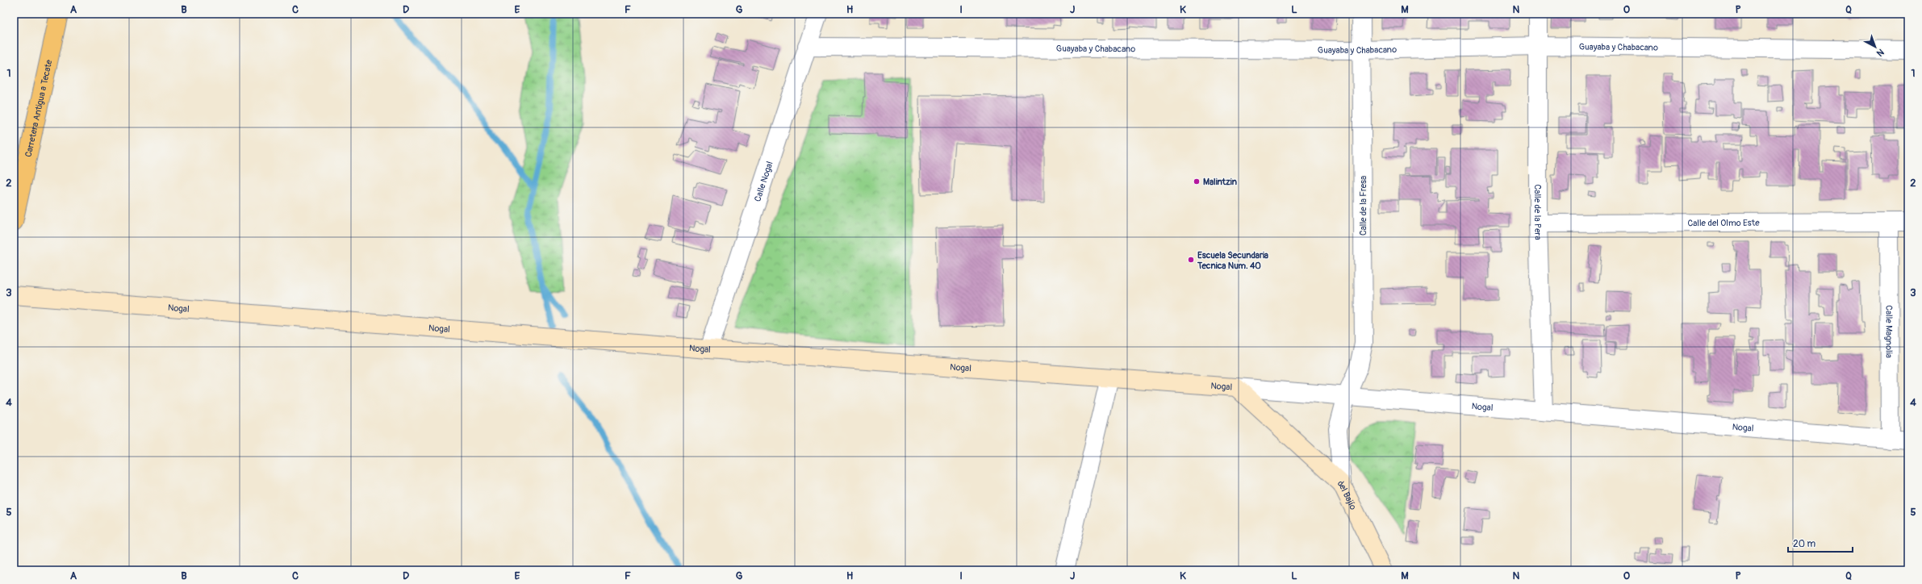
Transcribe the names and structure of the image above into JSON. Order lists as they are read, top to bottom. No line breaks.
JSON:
{"streets":{"main road":["Carretera Antigua a Tecate"],"street":["Guayaba y Chabacano","Calle Nogal","Calle de la Fresa","Calle de la Pera","Calle del Olmo Este","Nogal","Calle Magnolia","del Bajío"]},"crossings":[["Guayaba y Chabacano","Calle Nogal"],["Guayaba y Chabacano","Calle de la Fresa"],["Guayaba y Chabacano","Calle de la Pera"],["Calle Nogal","Nogal"],["Calle de la Fresa","Nogal"],["Calle de la Fresa","del Bajío"],["Calle de la Pera","Calle del Olmo Este"],["Calle de la Pera","Nogal"],["Calle del Olmo Este","Calle Magnolia"],["Nogal","Calle Magnolia"],["Nogal","del Bajío"]],"places":["Malintzin","Escuela Secundaria Tecnica Num. 40"],"scale_bar":"20 m","north":"bottom right","grid":{"columns":["A","B","C","D","E","F","G","H","I","J","K","L","M","N","O","P","Q"],"rows":["1","2","3","4","5"]}}
